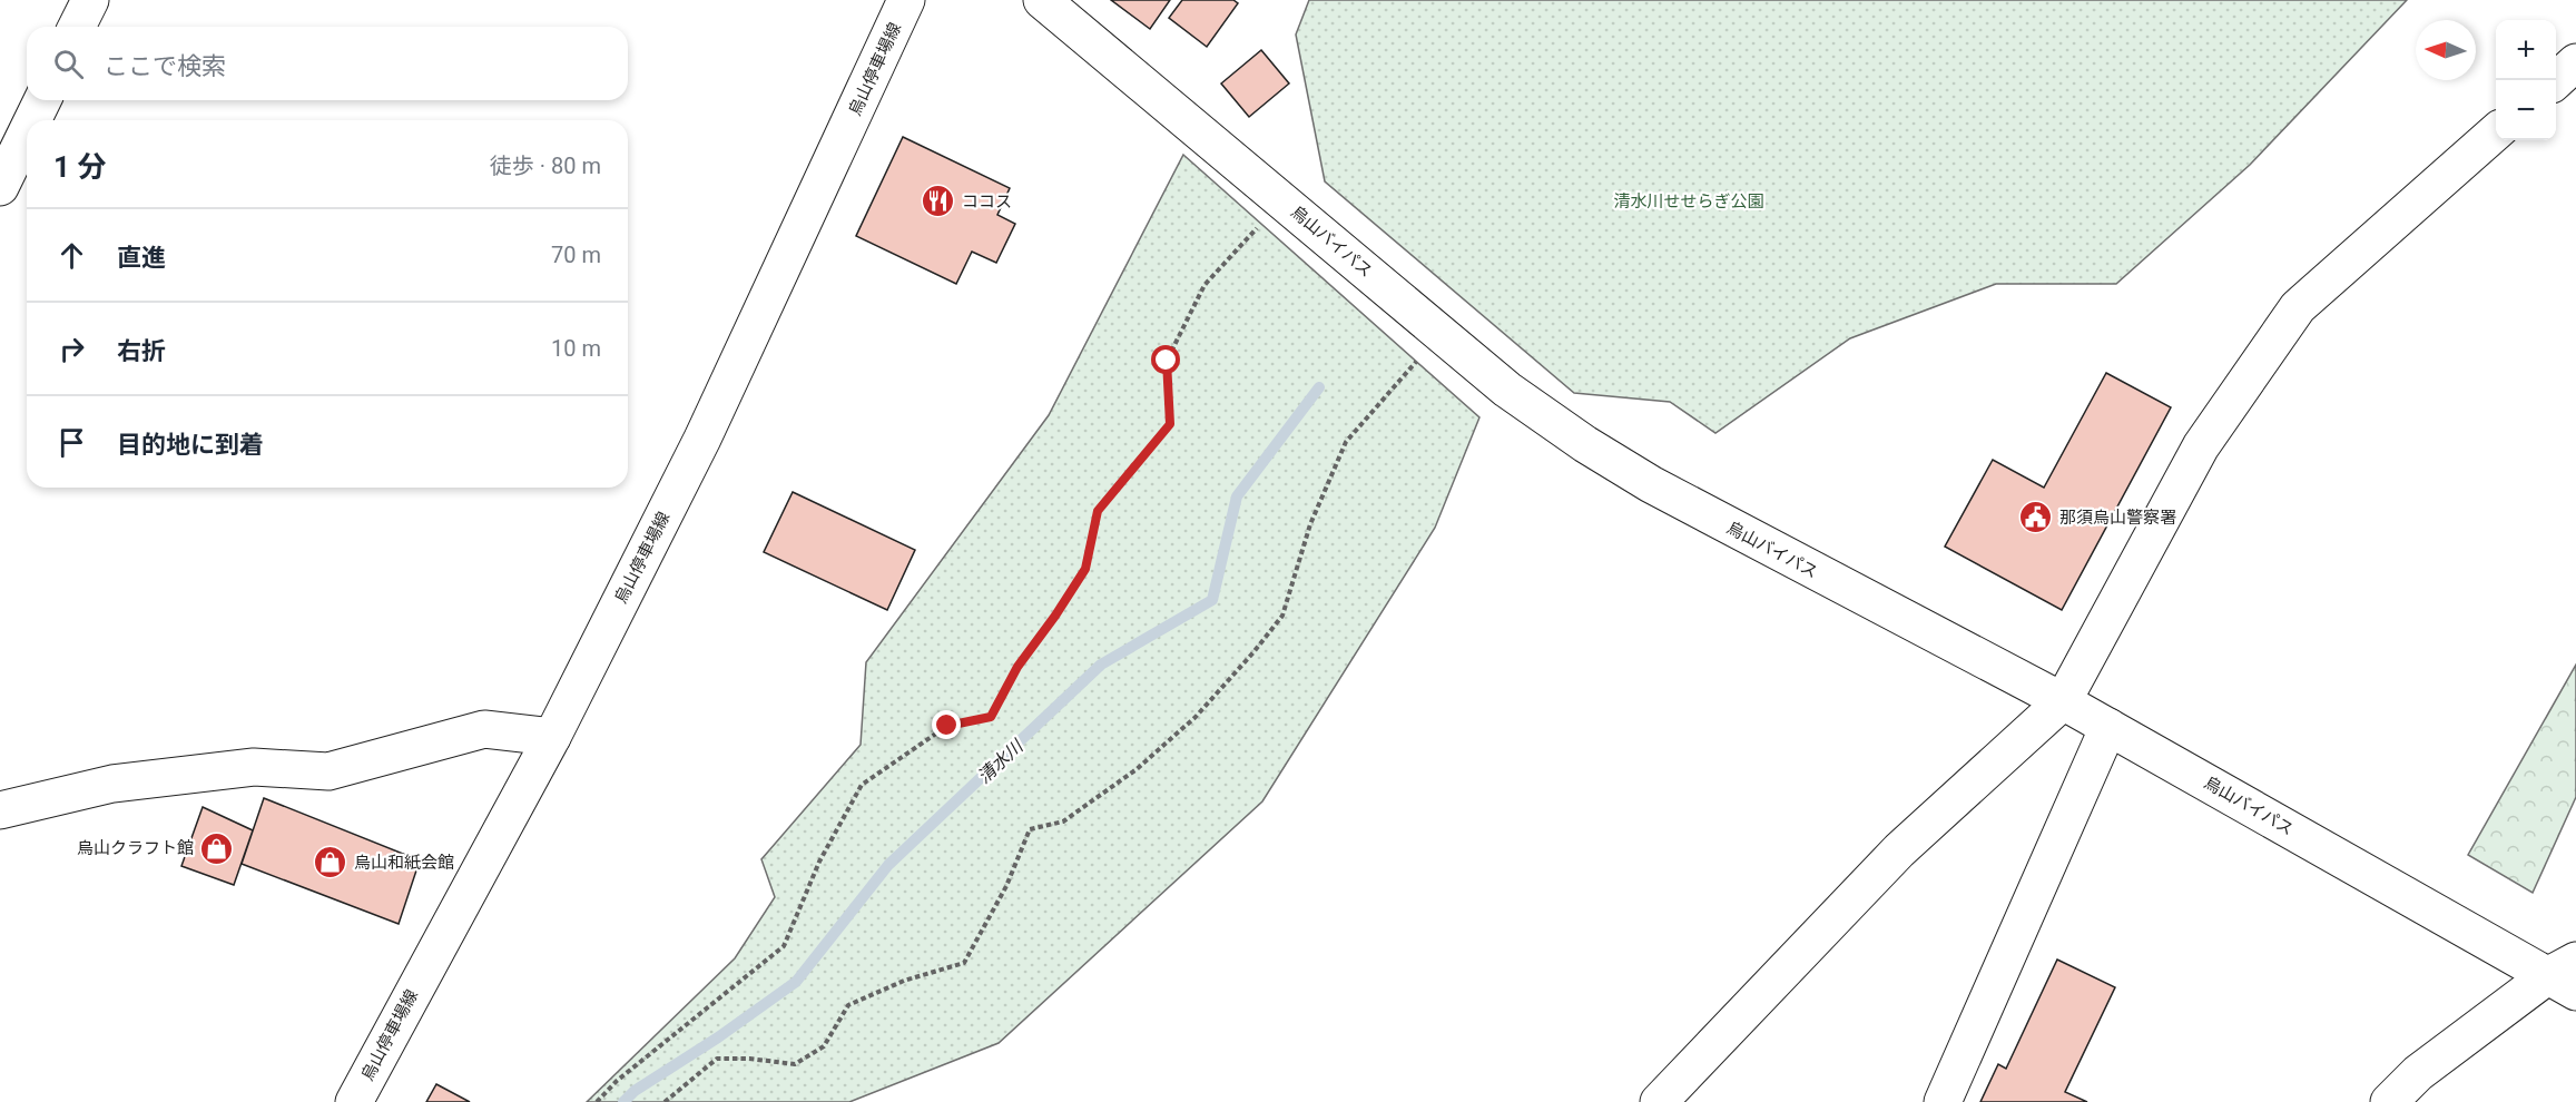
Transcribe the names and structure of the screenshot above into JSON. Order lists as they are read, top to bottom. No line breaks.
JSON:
{"streets":{"main road":["烏山停車場線","烏山バイパス"]},"water":["清水川"],"parks":["清水川せせらぎ公園"],"places":{"restaurant":["ココス"],"public building":["那須烏山警察署"],"shop":["烏山クラフト館","烏山和紙会館"]},"north":"left","page":{"map_buttons":["+","−"],"search":"ここで検索","heading":["1 分","徒歩 · 80 m"],"list":[["直進","70 m"],["右折","10 m"],"目的地に到着"]}}
